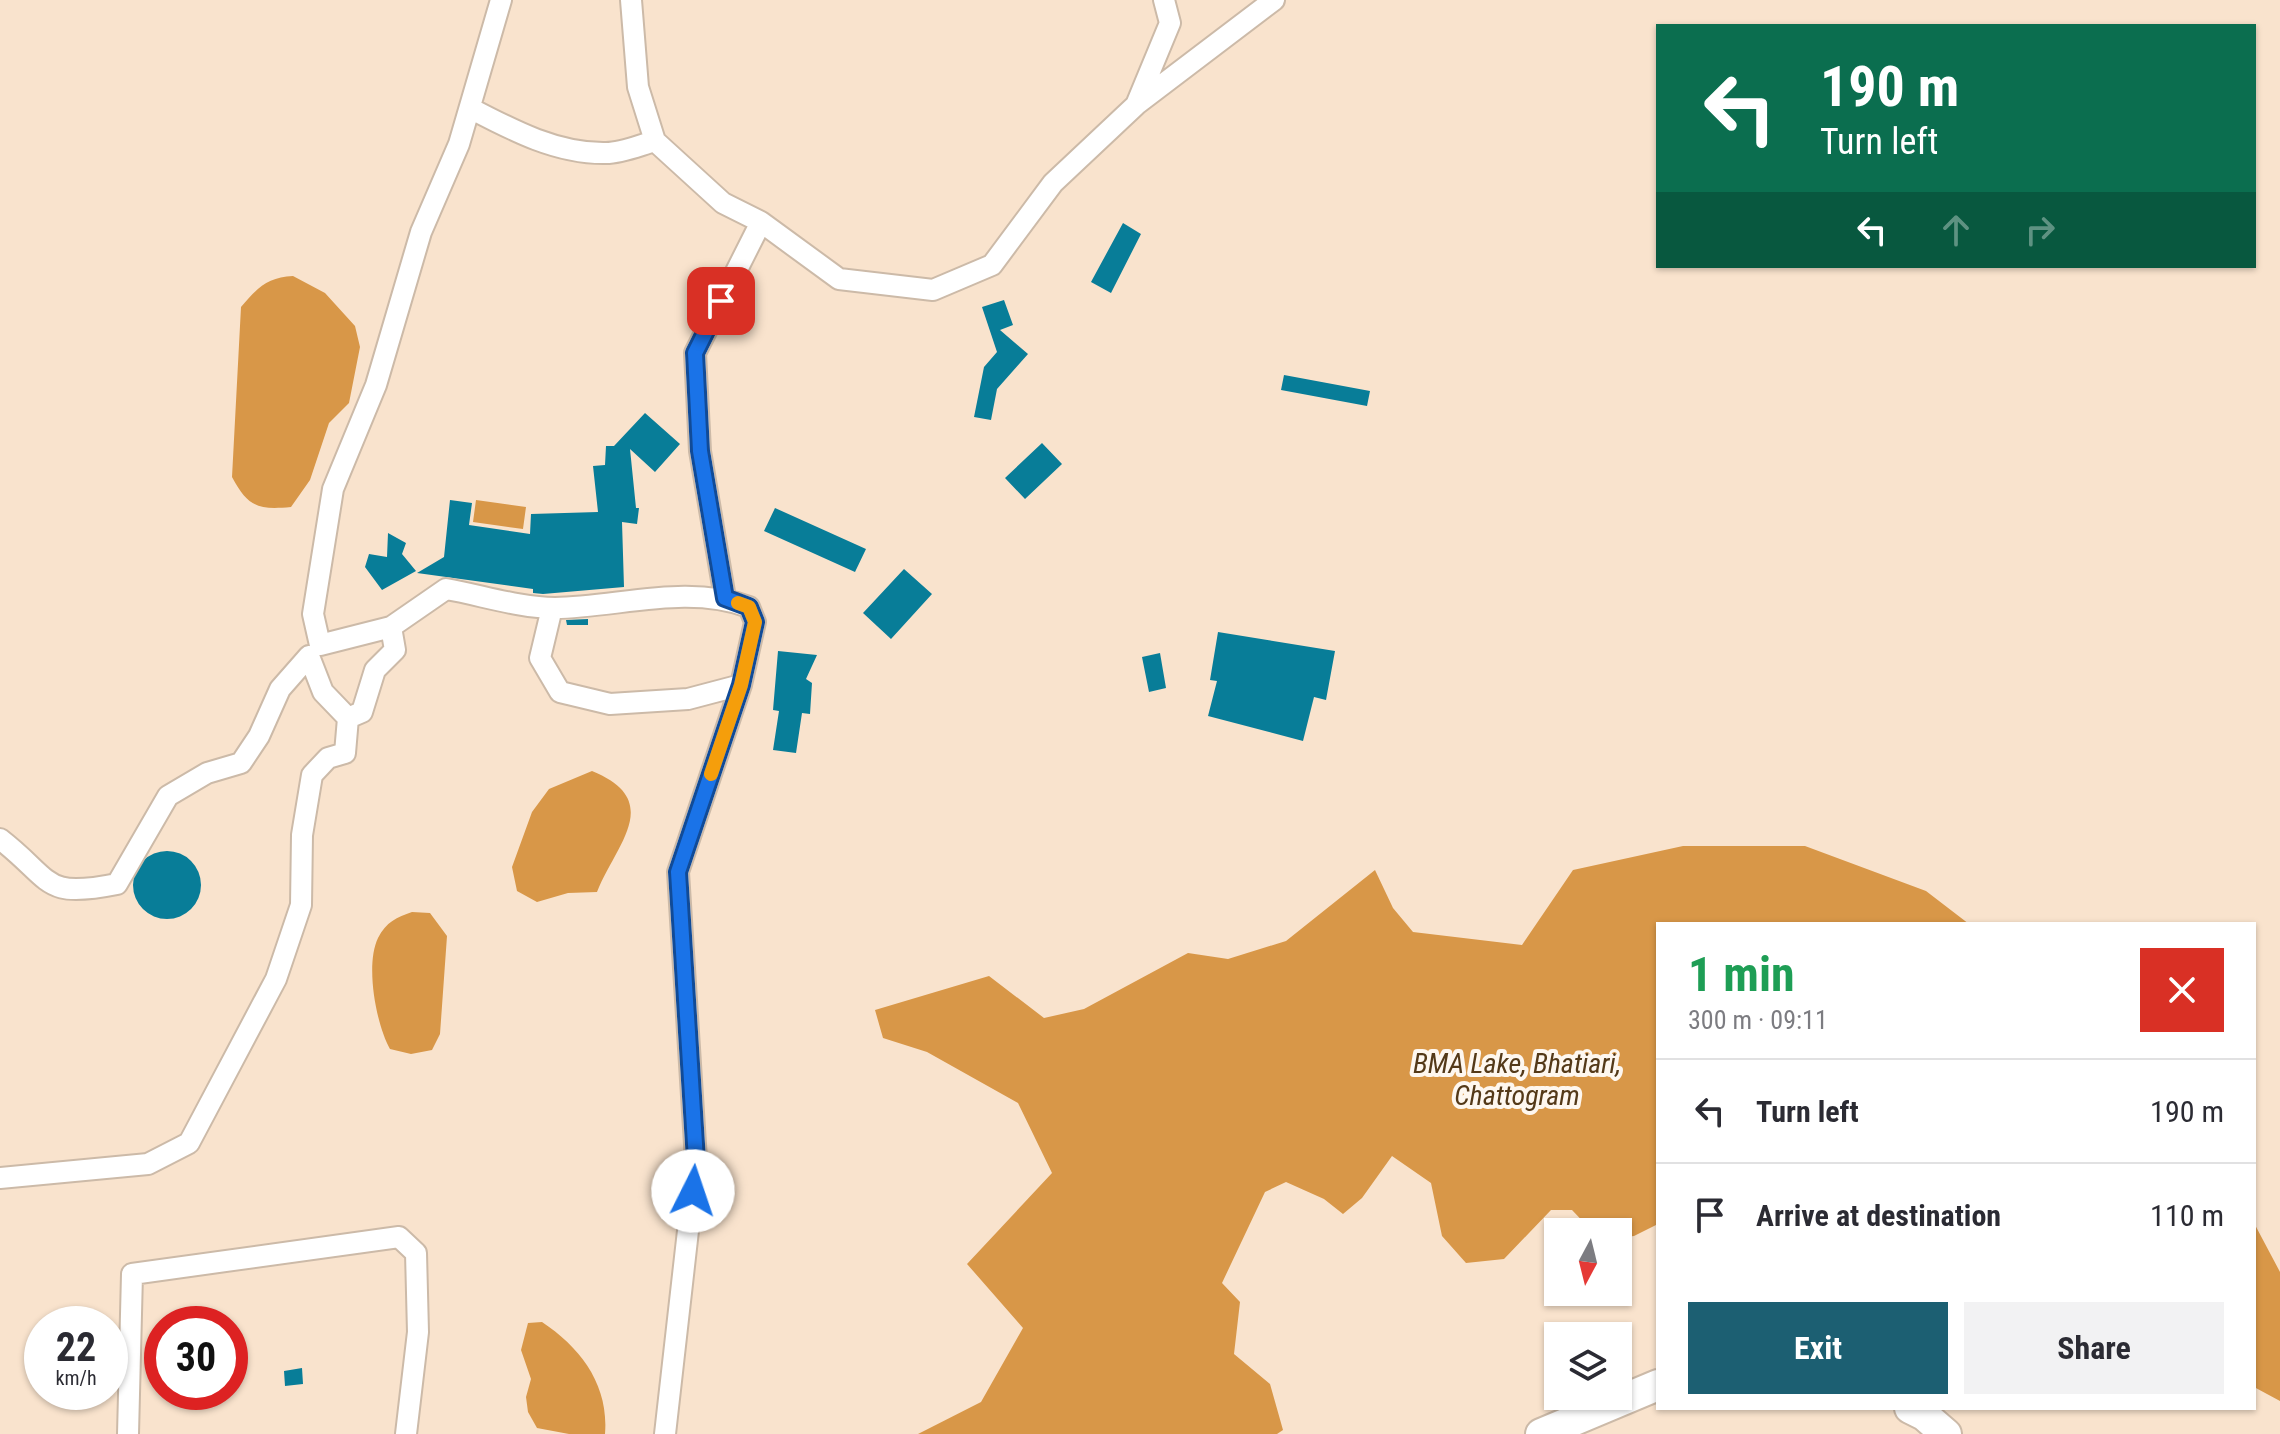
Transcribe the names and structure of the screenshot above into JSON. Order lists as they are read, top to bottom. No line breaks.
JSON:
{"water":["BMA Lake, Bhatiari, Chattogram"],"north":"bottom","page":{"turn":["190 m","Turn left"],"heading":["1 min","300 m · 09:11"],"list":[{"name":"Turn left","value":"190 m"},{"name":"Arrive at destination","value":"110 m"}],"buttons":["Exit","Share"],"speed":"22 km/h","limit":"30"}}
